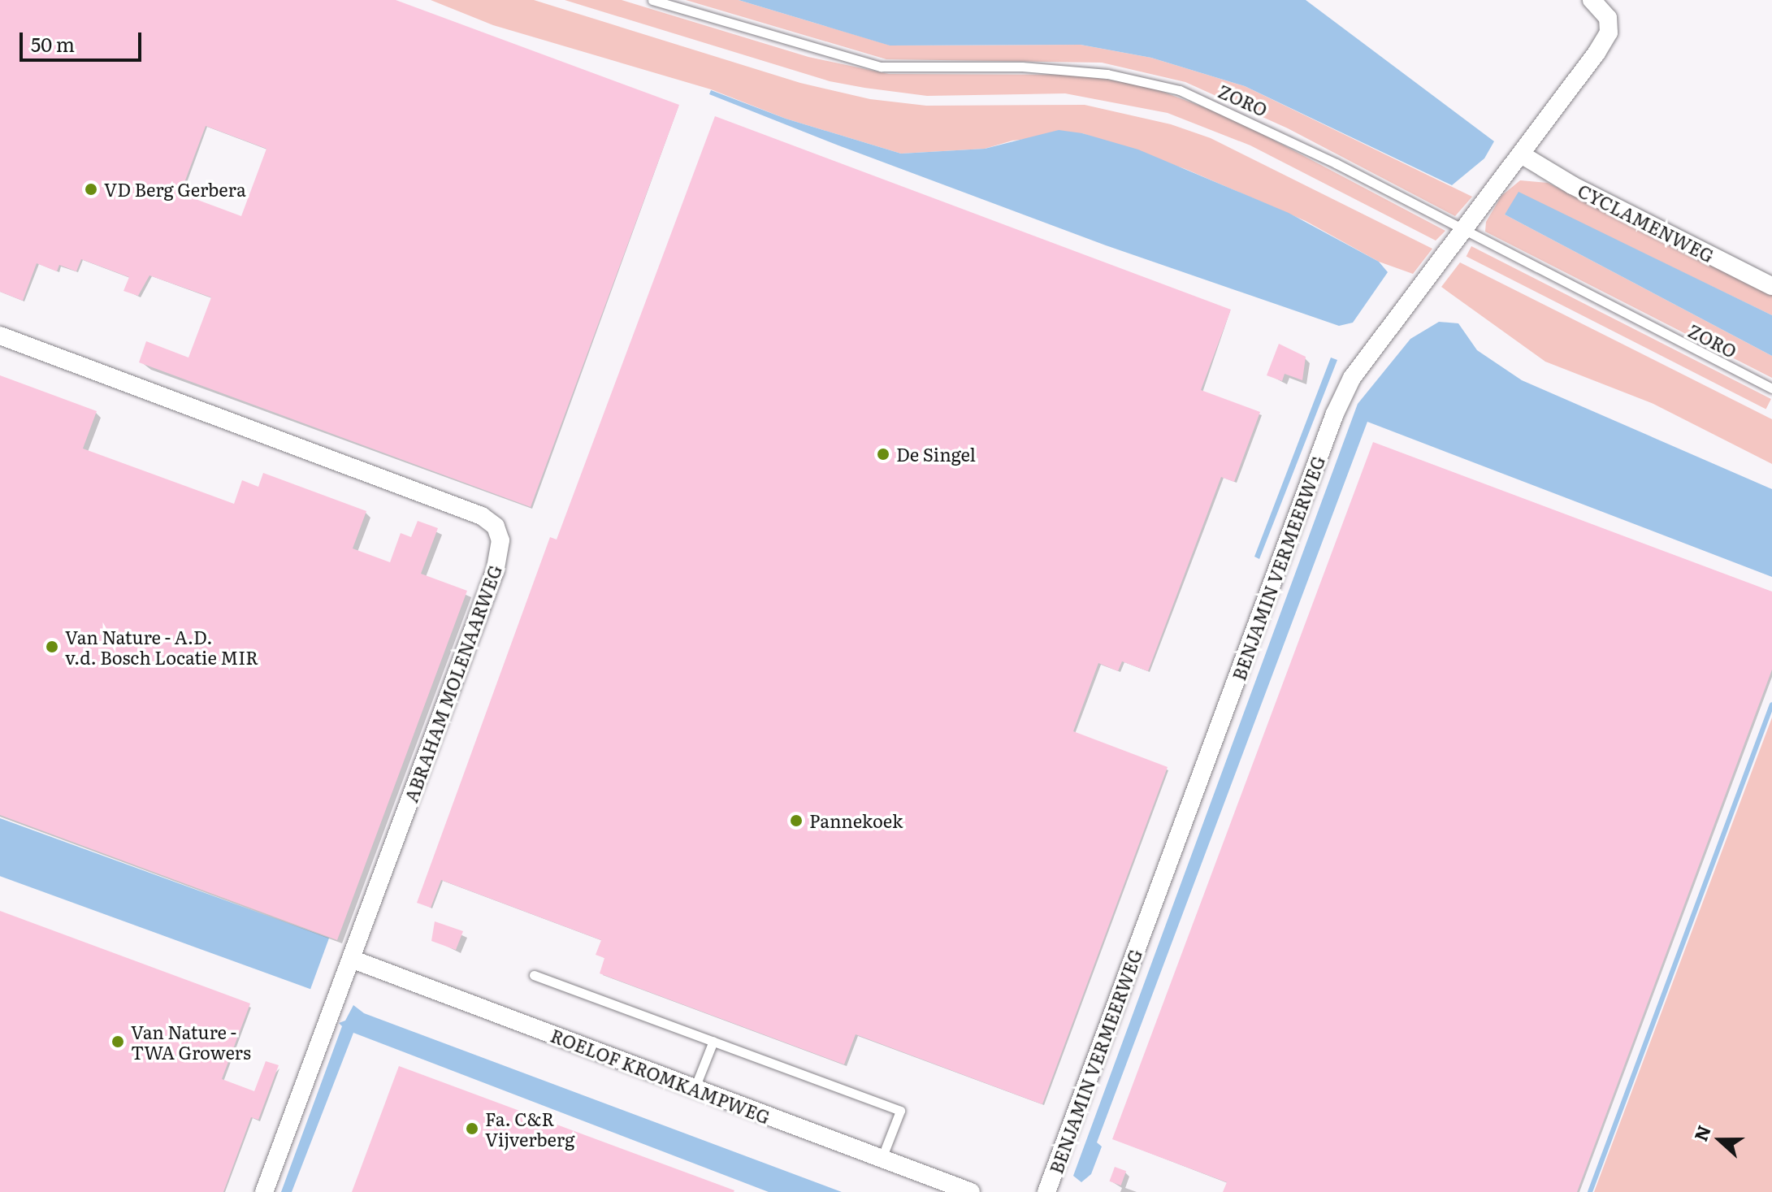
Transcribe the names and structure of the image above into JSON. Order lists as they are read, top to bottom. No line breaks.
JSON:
{"streets":{"street":["CYCLAMENWEG","BENJAMIN VERMEERWEG","ABRAHAM MOLENAARWEG","ROELOF KROMKAMPWEG"],"lane":["ZORO"]},"crossings":[["ZORO","BENJAMIN VERMEERWEG"],["CYCLAMENWEG","BENJAMIN VERMEERWEG"],["ABRAHAM MOLENAARWEG","ROELOF KROMKAMPWEG"]],"places":["VD Berg Gerbera","De Singel","Van Nature - A.D. v.d. Bosch Locatie MIR","Pannekoek","Van Nature - TWA Growers","Fa. C&R Vijverberg"],"scale_bar":"50 m","north":"left"}
